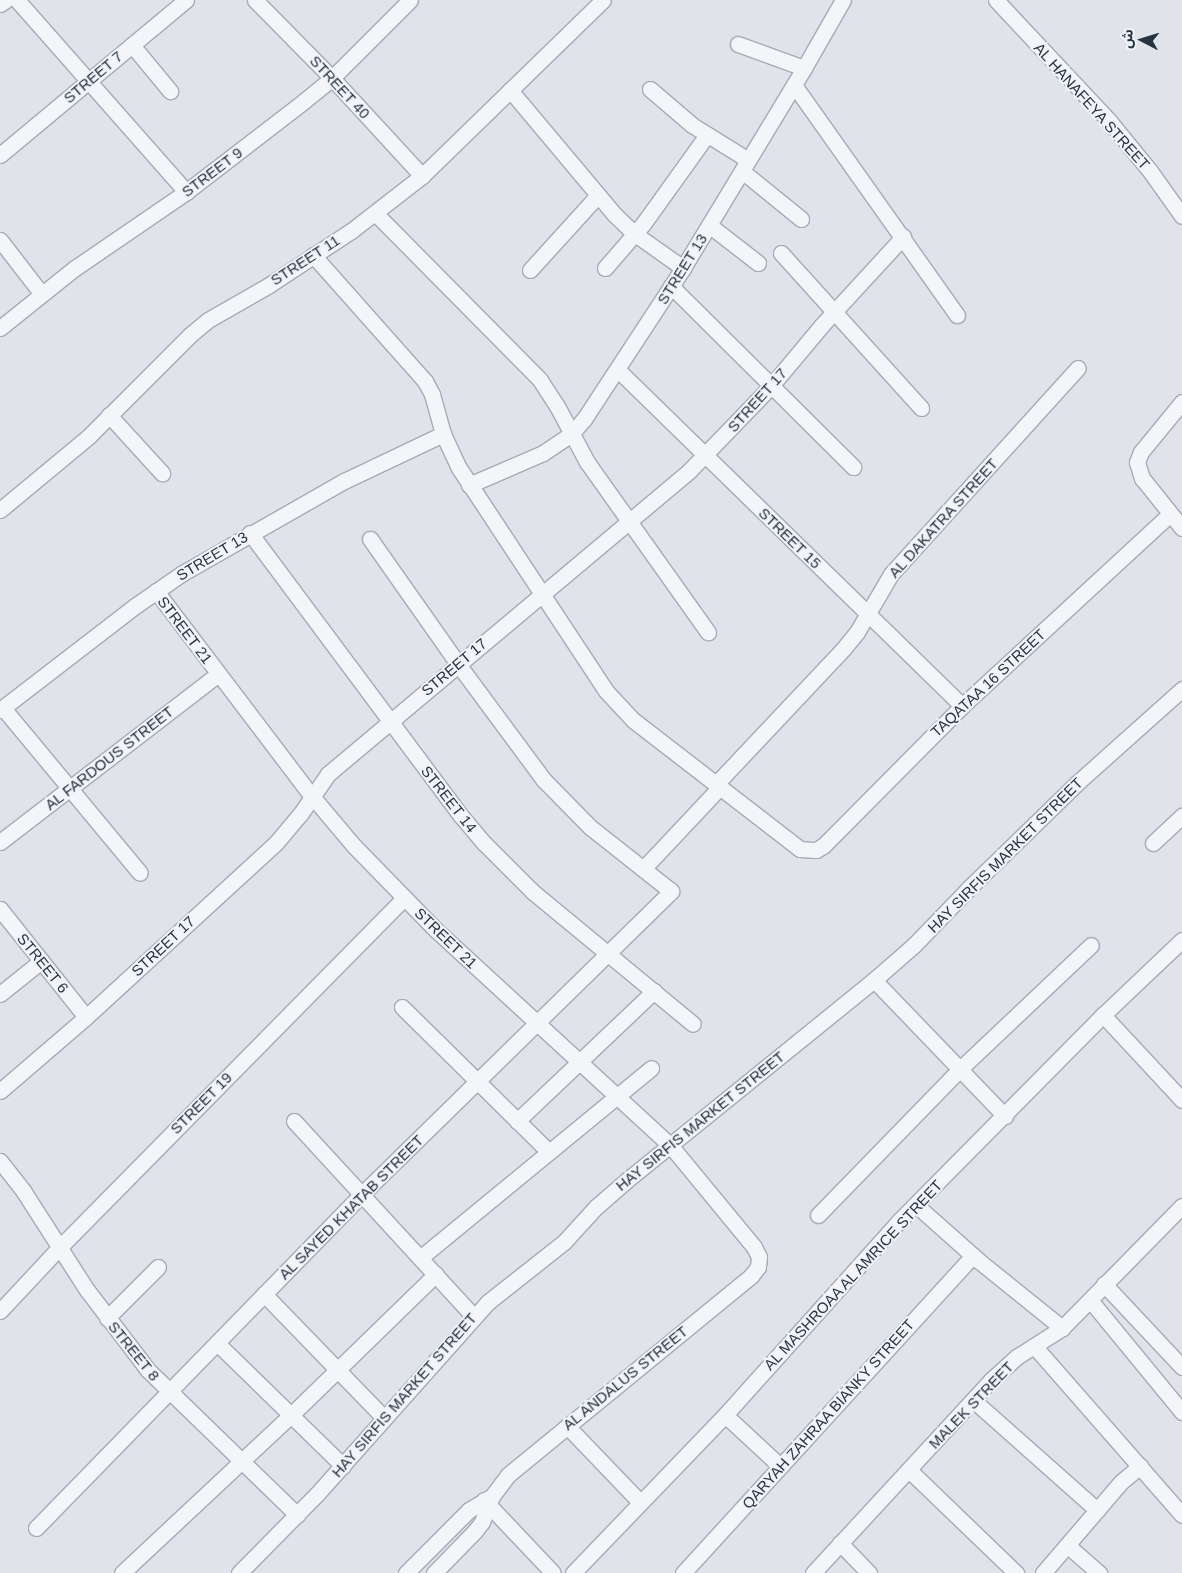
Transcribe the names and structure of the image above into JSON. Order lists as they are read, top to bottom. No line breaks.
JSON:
{"streets":{"street":["STREET 7","STREET 40","AL HANAFEYA STREET","STREET 9","STREET 11","STREET 13","STREET 17","AL DAKATRA STREET","STREET 15","STREET 21","TAQATAA 16 STREET","AL FARDOUS STREET","STREET 14","HAY SIRFIS MARKET STREET","STREET 6","STREET 19","AL SAYED KHATAB STREET","AL MASHROAA AL AMRICE STREET","STREET 8","AL ANDALUS STREET","MALEK STREET","QARYAH ZAHRAA BIANKY STREET"]},"crossings":[["STREET 40","STREET 9"],["STREET 40","STREET 11"],["STREET 13","STREET 15"],["STREET 13","STREET 21"],["STREET 13","STREET 14"],["STREET 17","STREET 15"],["STREET 17","STREET 21"],["STREET 17","STREET 14"],["STREET 17","STREET 6"],["AL DAKATRA STREET","STREET 15"],["AL DAKATRA STREET","TAQATAA 16 STREET"],["AL DAKATRA STREET","AL SAYED KHATAB STREET"],["STREET 15","TAQATAA 16 STREET"],["STREET 21","AL FARDOUS STREET"],["STREET 21","HAY SIRFIS MARKET STREET"],["STREET 21","STREET 19"],["STREET 21","AL SAYED KHATAB STREET"],["STREET 21","AL ANDALUS STREET"],["STREET 14","AL SAYED KHATAB STREET"],["HAY SIRFIS MARKET STREET","STREET 8"],["STREET 19","STREET 8"],["AL SAYED KHATAB STREET","STREET 8"]],"north":"left"}
